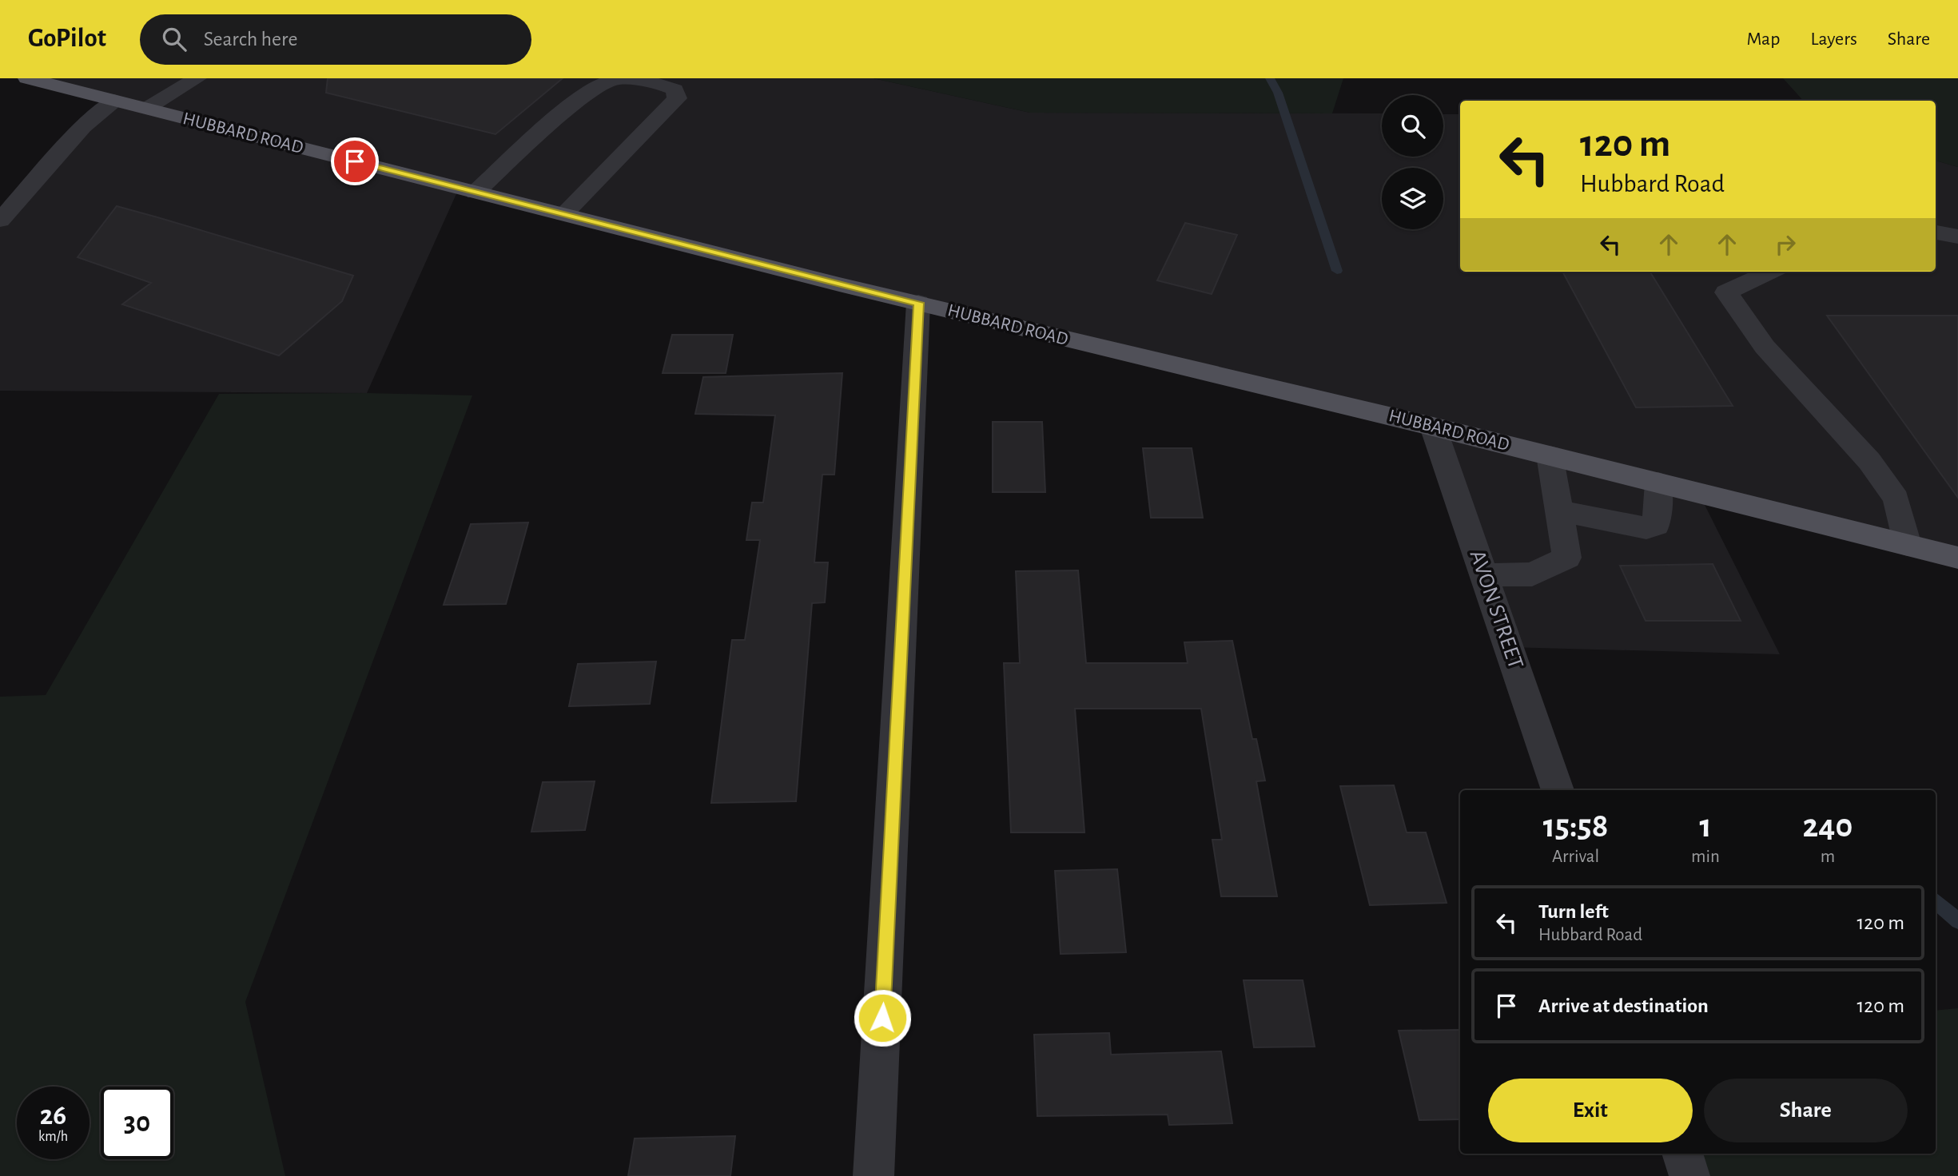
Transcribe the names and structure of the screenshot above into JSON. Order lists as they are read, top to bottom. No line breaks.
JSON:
{"streets":{"main road":["HUBBARD ROAD"],"street":["AVON STREET"]},"crossings":[["HUBBARD ROAD","AVON STREET"]],"page":{"header":"GoPilot","search":"Search here","nav":["Map","Layers","Share"],"turn":["120 m","Hubbard Road"],"eta":["15:58","Arrival","1","min","240","m"],"list":[{"name":"Turn left","note":"Hubbard Road","value":"120 m"},{"name":"Arrive at destination","value":"120 m"}],"buttons":["Exit","Share"],"speed":"26 km/h","limit":"30"}}
